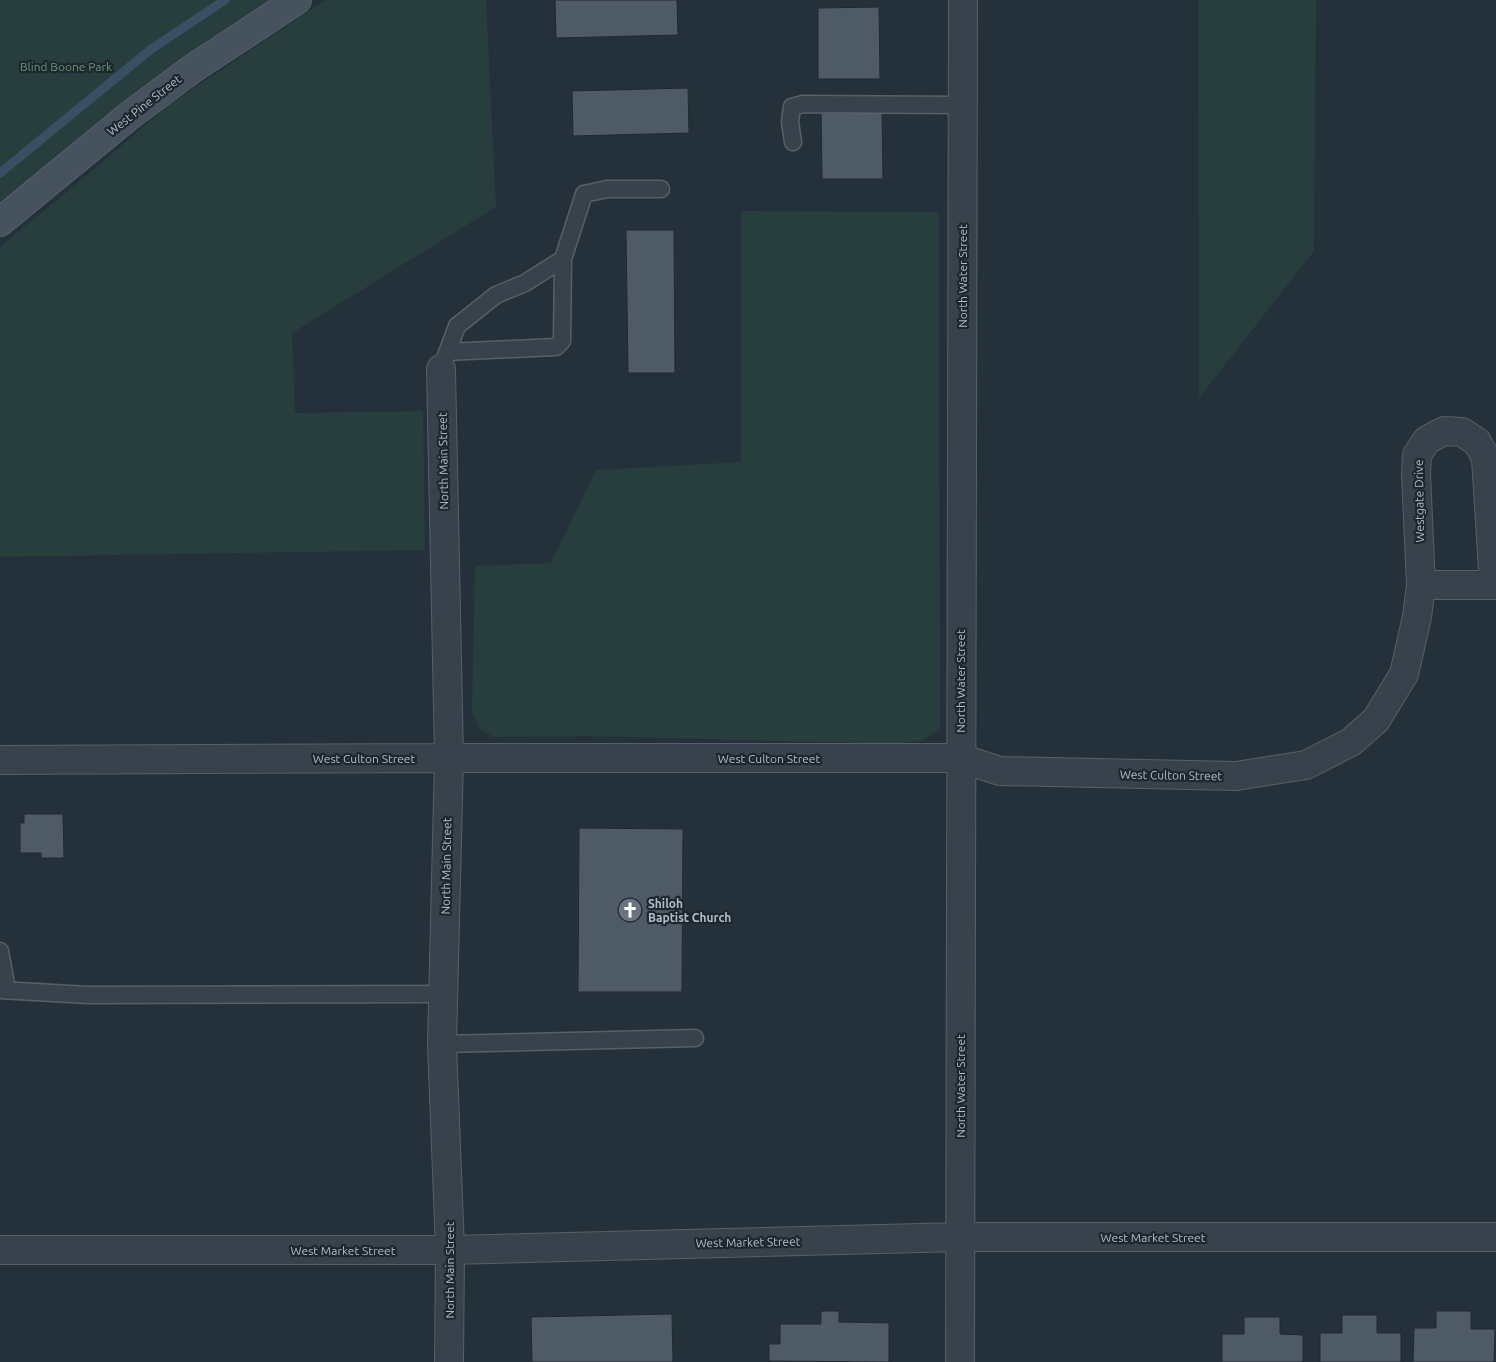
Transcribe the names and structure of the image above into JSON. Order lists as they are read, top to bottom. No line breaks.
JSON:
{"streets":{"street":["West Pine Street","North Water Street","North Main Street","Westgate Drive","West Culton Street","West Market Street"]},"crossings":[["North Water Street","West Culton Street"],["North Water Street","West Market Street"],["North Main Street","West Culton Street"],["North Main Street","West Market Street"],["Westgate Drive","West Culton Street"]],"parks":["Blind Boone Park"],"places":{"church":["Shiloh Baptist Church"]}}
